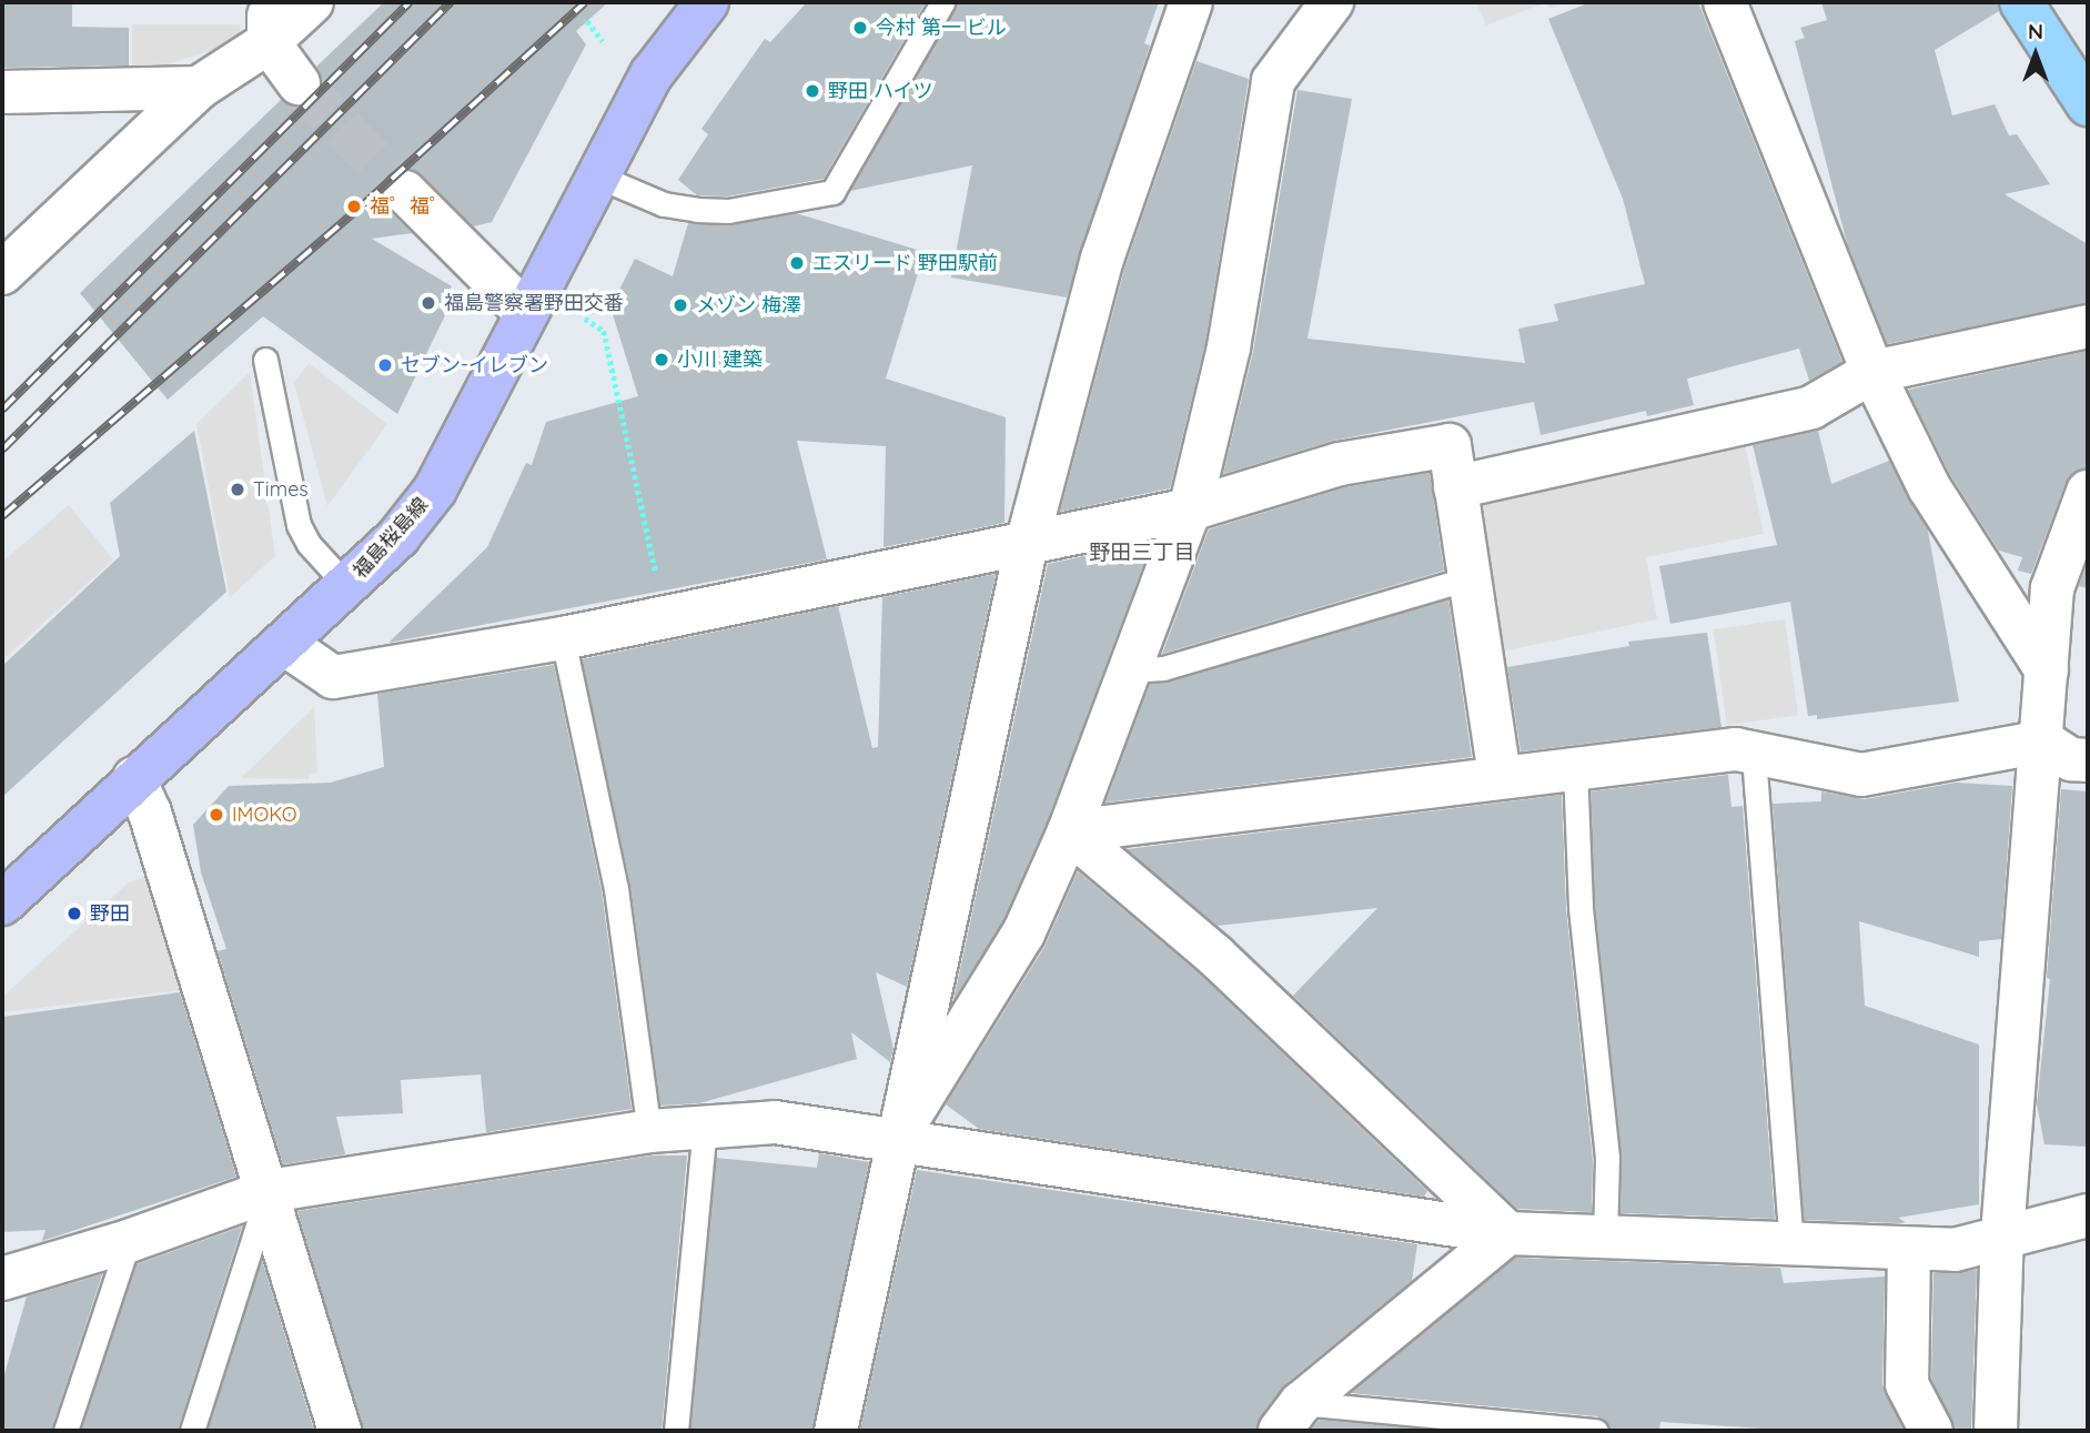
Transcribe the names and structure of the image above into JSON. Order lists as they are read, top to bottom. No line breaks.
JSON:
{"streets":{"street":["福島桜島線"]},"districts":["野田三丁目"],"places":["今村 第一 ビル","野田 ハイツ","福゜福゜","エスリード 野田駅前","福島警察署野田交番","メゾン 梅澤","小川 建築","セブン-イレブン","Times","IMOKO","野田"],"north":"top"}
